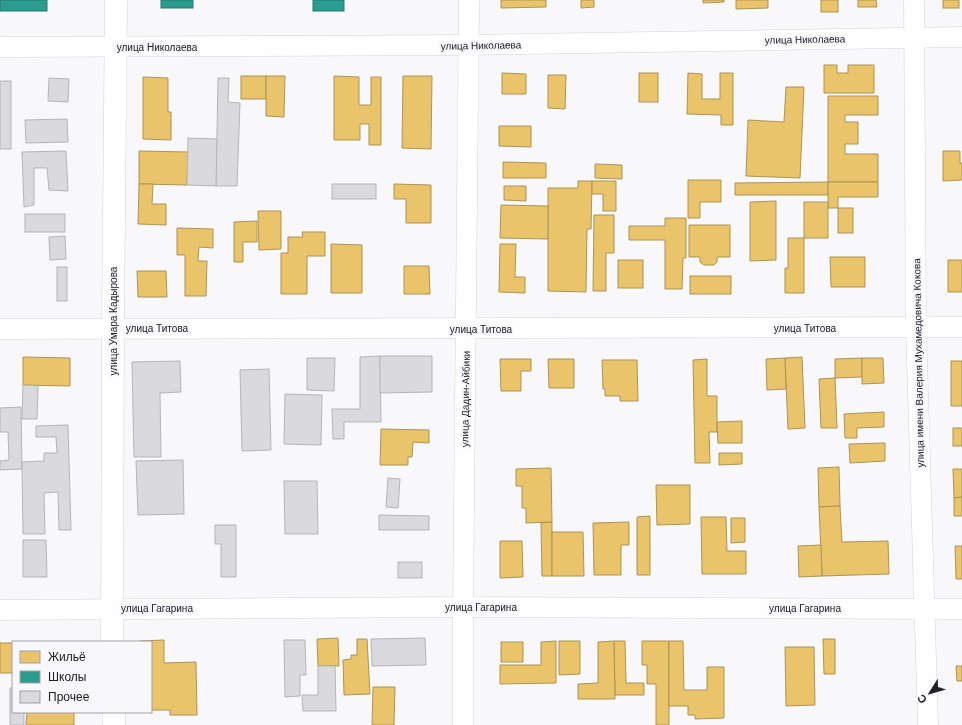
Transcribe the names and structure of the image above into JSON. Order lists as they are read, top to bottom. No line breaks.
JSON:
{"streets":{"street":["улица Николаева","улица Умара Кадырова","улица Титова","улица имени Валерия Мухамедовича Кокова","улица Дадин-Айбики","улица Гагарина"]},"crossings":[["улица Николаева","улица Умара Кадырова"],["улица Николаева","улица имени Валерия Мухамедовича Кокова"],["улица Николаева","улица Дадин-Айбики"],["улица Умара Кадырова","улица Титова"],["улица Умара Кадырова","улица Гагарина"],["улица Титова","улица имени Валерия Мухамедовича Кокова"],["улица Титова","улица Дадин-Айбики"],["улица имени Валерия Мухамедовича Кокова","улица Гагарина"],["улица Дадин-Айбики","улица Гагарина"]],"legend":["Жильё","Школы","Прочее"],"north":"bottom left"}
